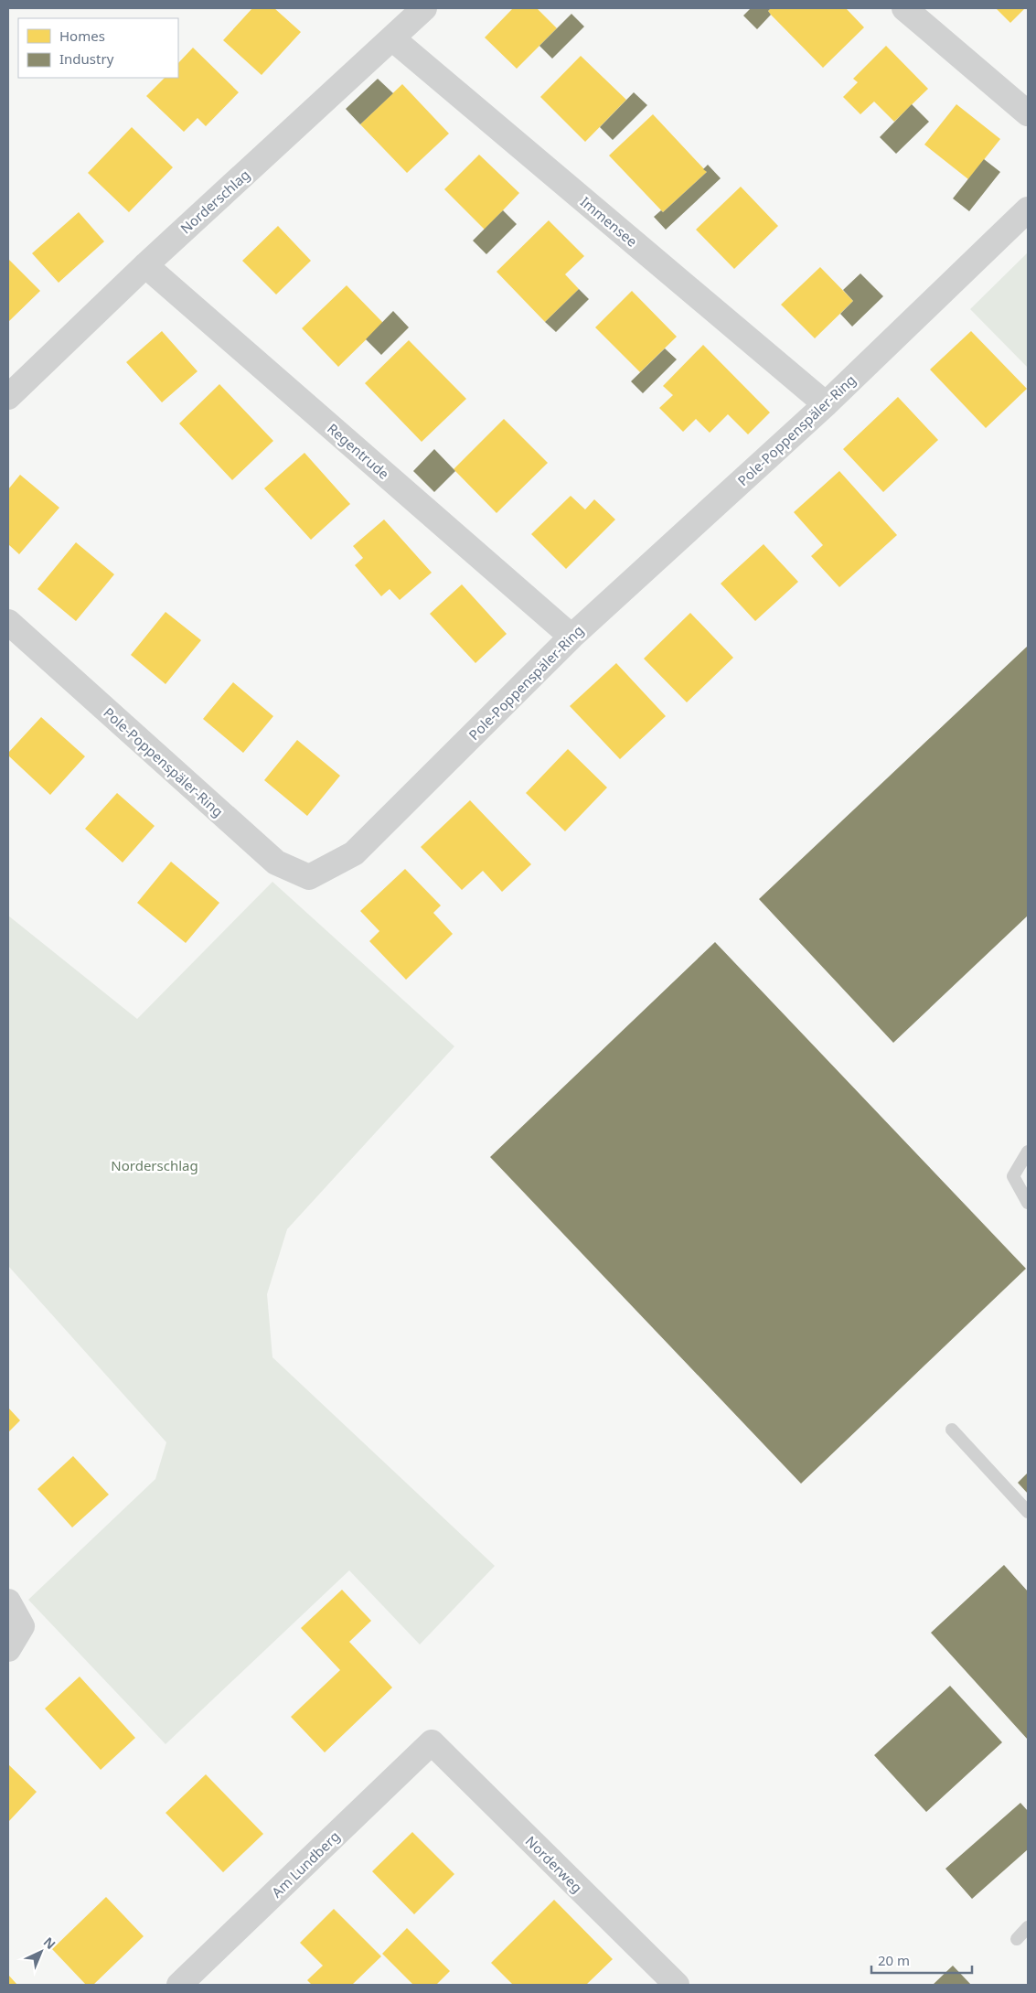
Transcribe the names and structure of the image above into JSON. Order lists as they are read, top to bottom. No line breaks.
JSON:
{"streets":{"street":["Norderschlag","Immensee","Pole-Poppenspäler-Ring","Regentrude","Am Lundberg","Norderweg"]},"crossings":[["Norderschlag","Immensee"],["Norderschlag","Regentrude"],["Immensee","Pole-Poppenspäler-Ring"],["Pole-Poppenspäler-Ring","Regentrude"],["Am Lundberg","Norderweg"]],"parks":["Norderschlag"],"legend":["Homes","Industry"],"scale_bar":"20 m","north":"top right"}
